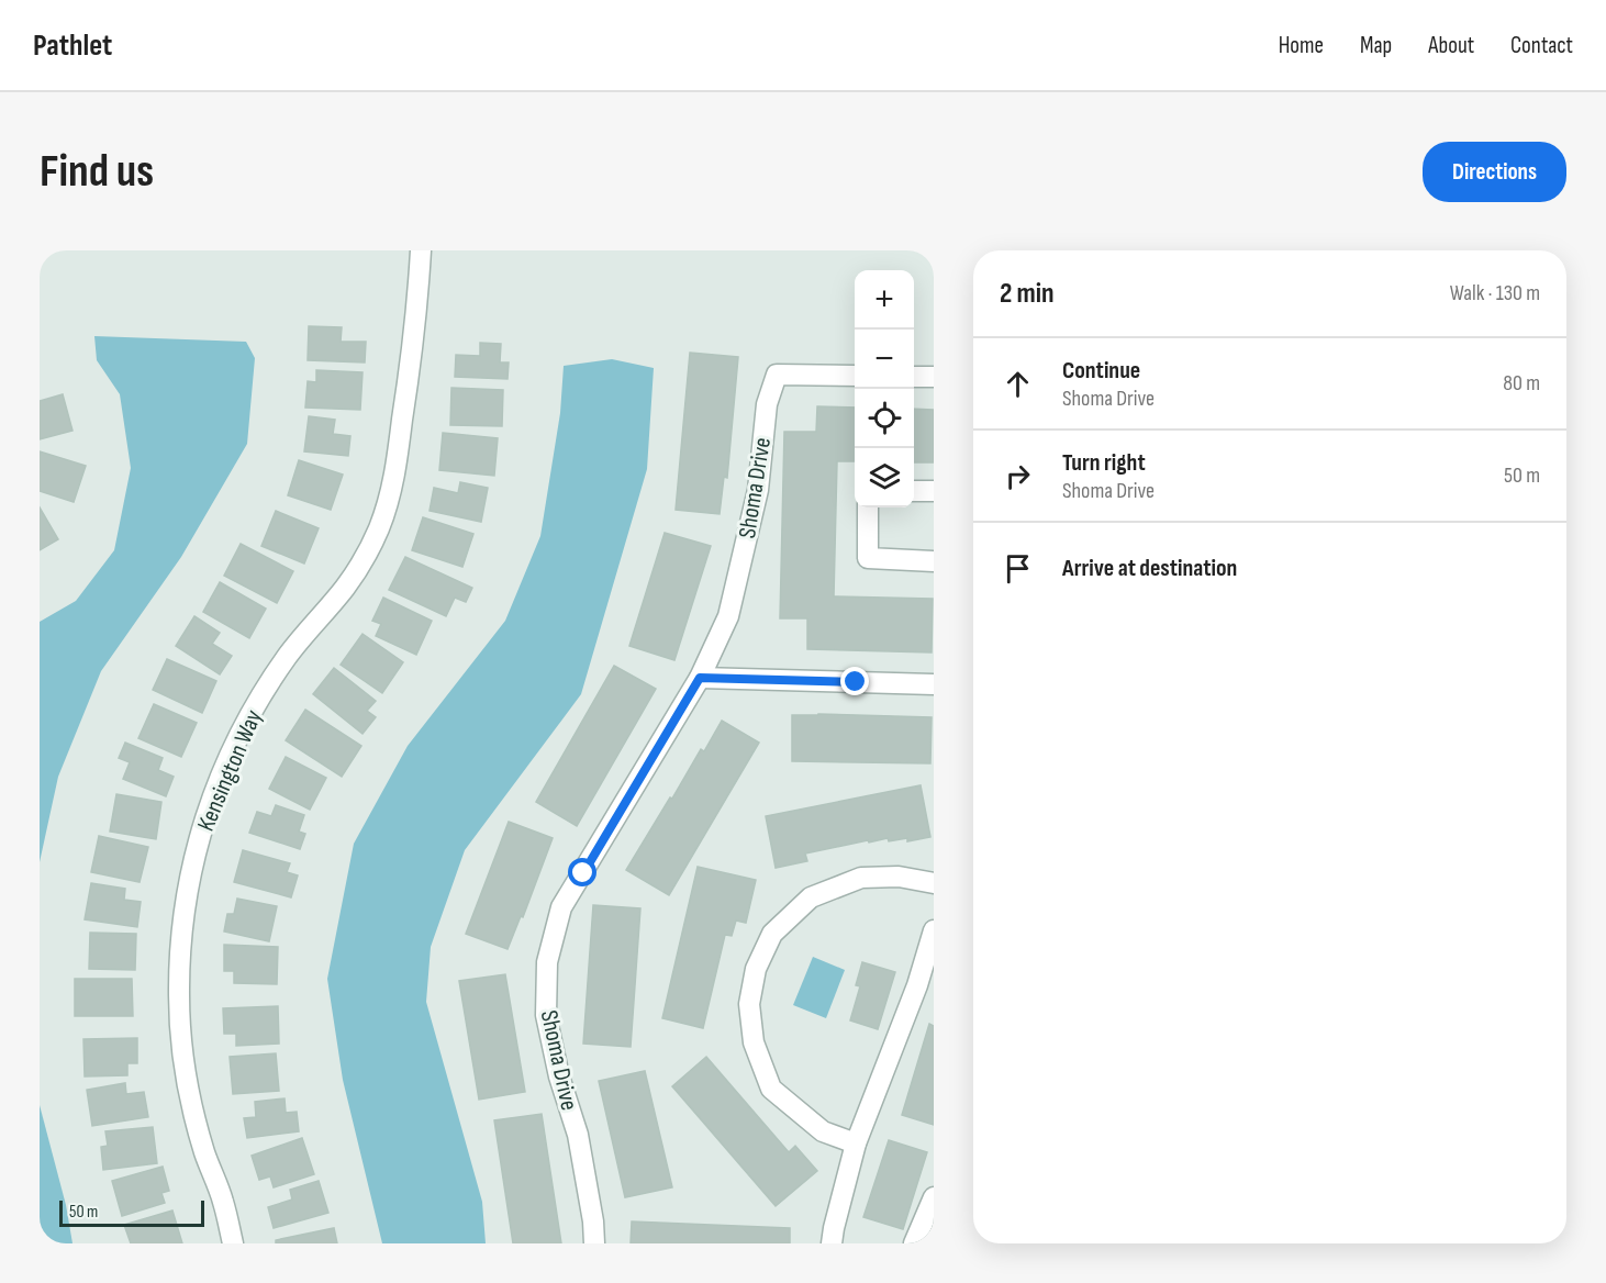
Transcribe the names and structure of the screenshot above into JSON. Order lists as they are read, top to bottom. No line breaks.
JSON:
{"streets":{"street":["Shoma Drive","Kensington Way"]},"scale_bar":"50 m","page":{"header":"Pathlet","nav":["Home","Map","About","Contact"],"buttons":"Directions","title":"Find us","heading":["2 min","Walk · 130 m"],"map_buttons":["+","−"],"list":[["Continue","Shoma Drive","80 m"],["Turn right","Shoma Drive","50 m"],"Arrive at destination"],"scale":"50 m"}}
